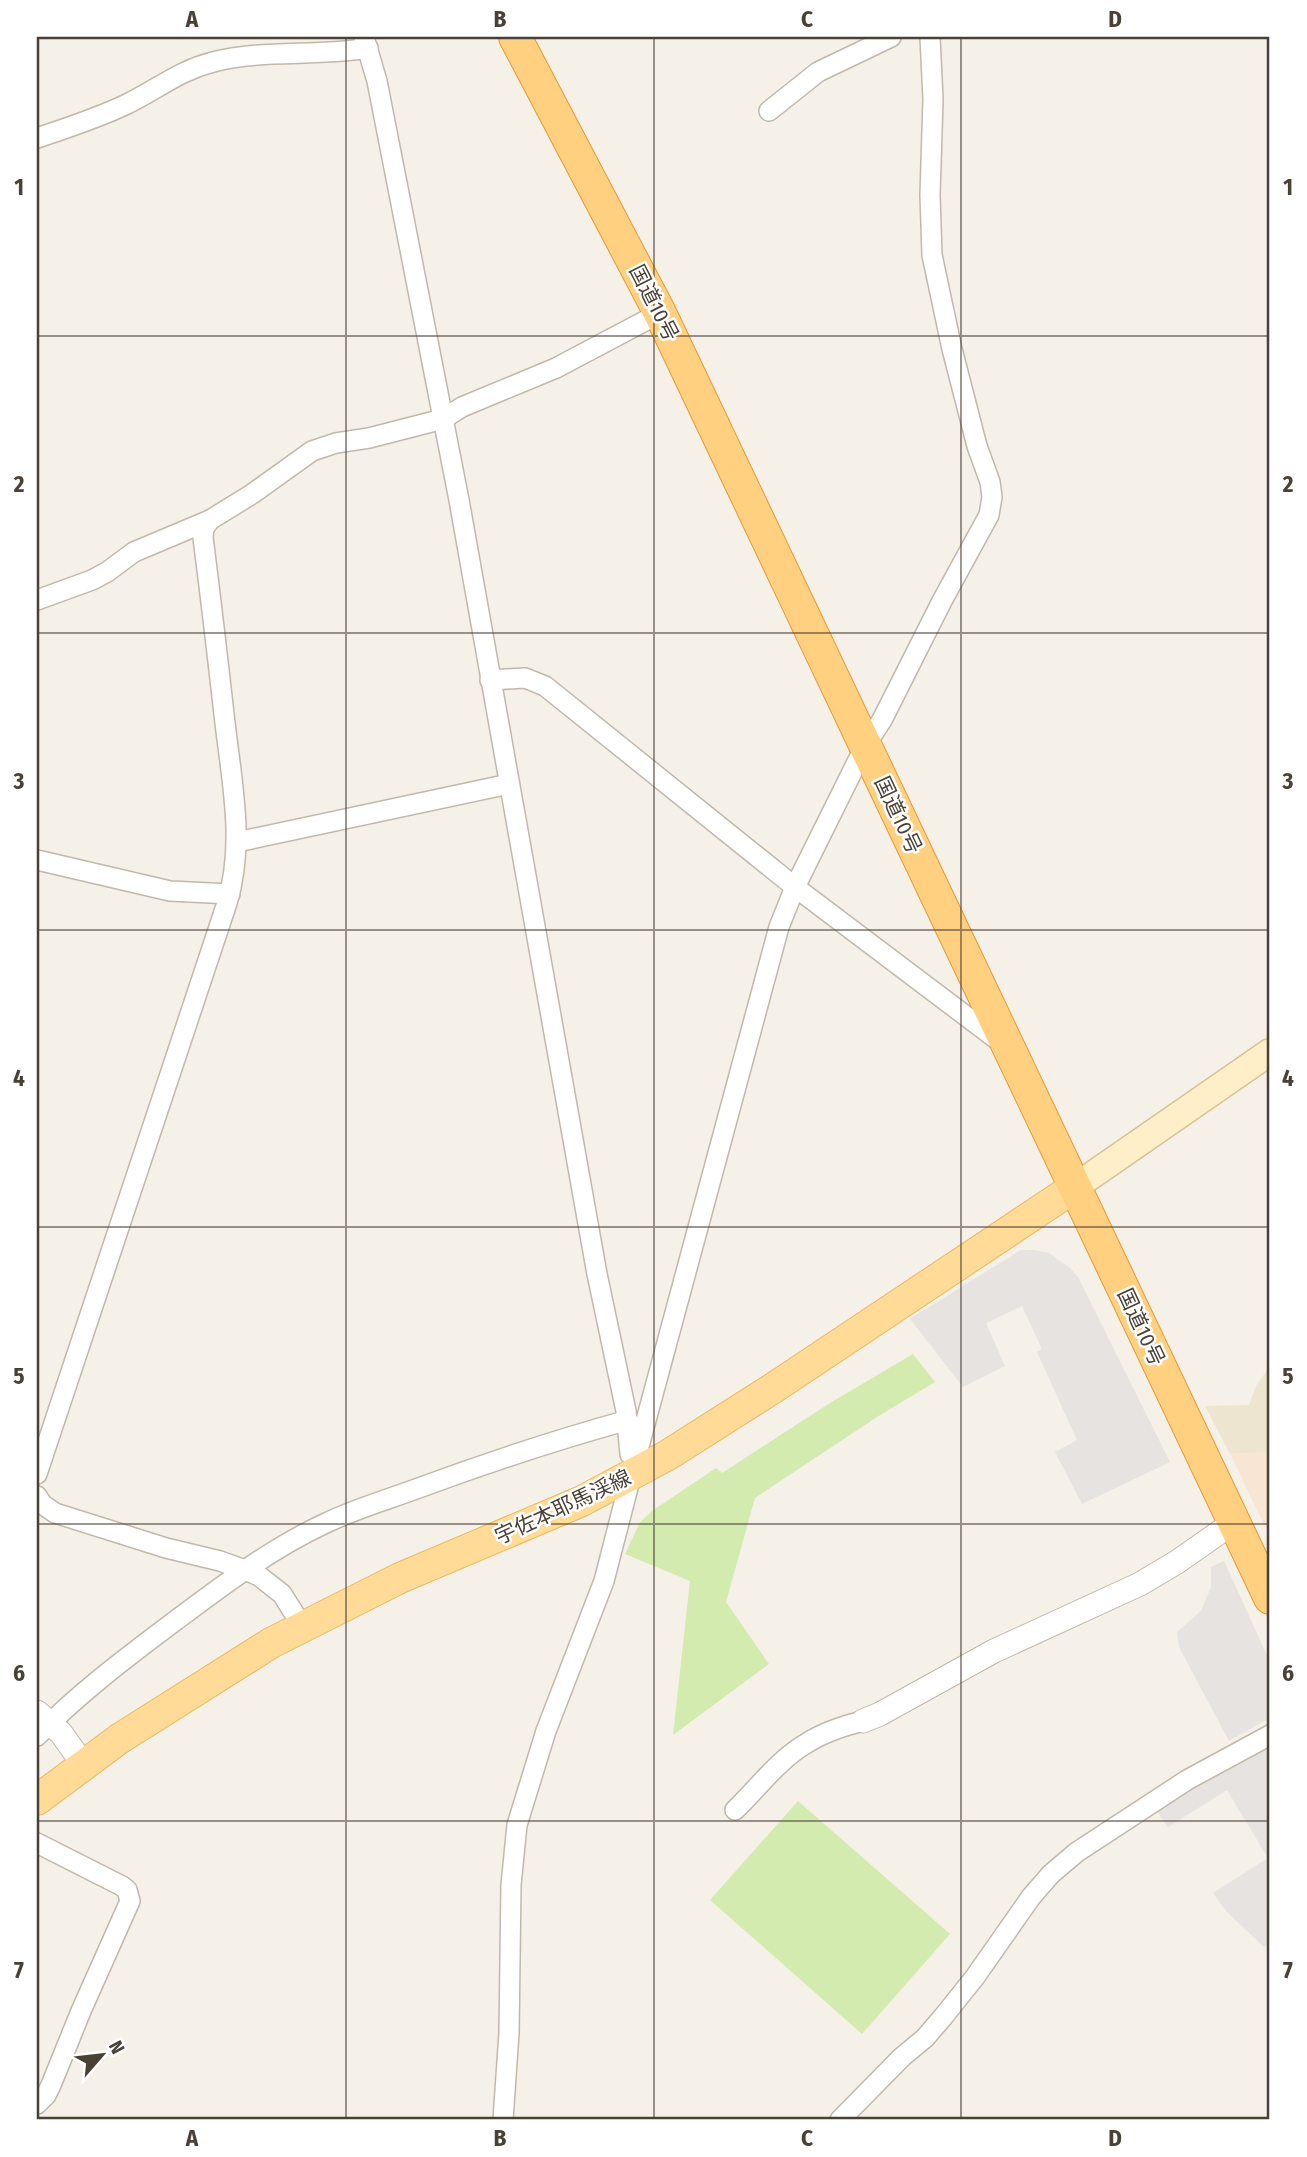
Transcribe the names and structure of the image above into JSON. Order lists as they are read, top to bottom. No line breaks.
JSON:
{"streets":{"highway":["国道10号"],"main road":["宇佐本耶馬渓線"]},"crossings":[["国道10号","宇佐本耶馬渓線"]],"north":"top right","grid":{"columns":["A","B","C","D"],"rows":["1","2","3","4","5","6","7"]}}
